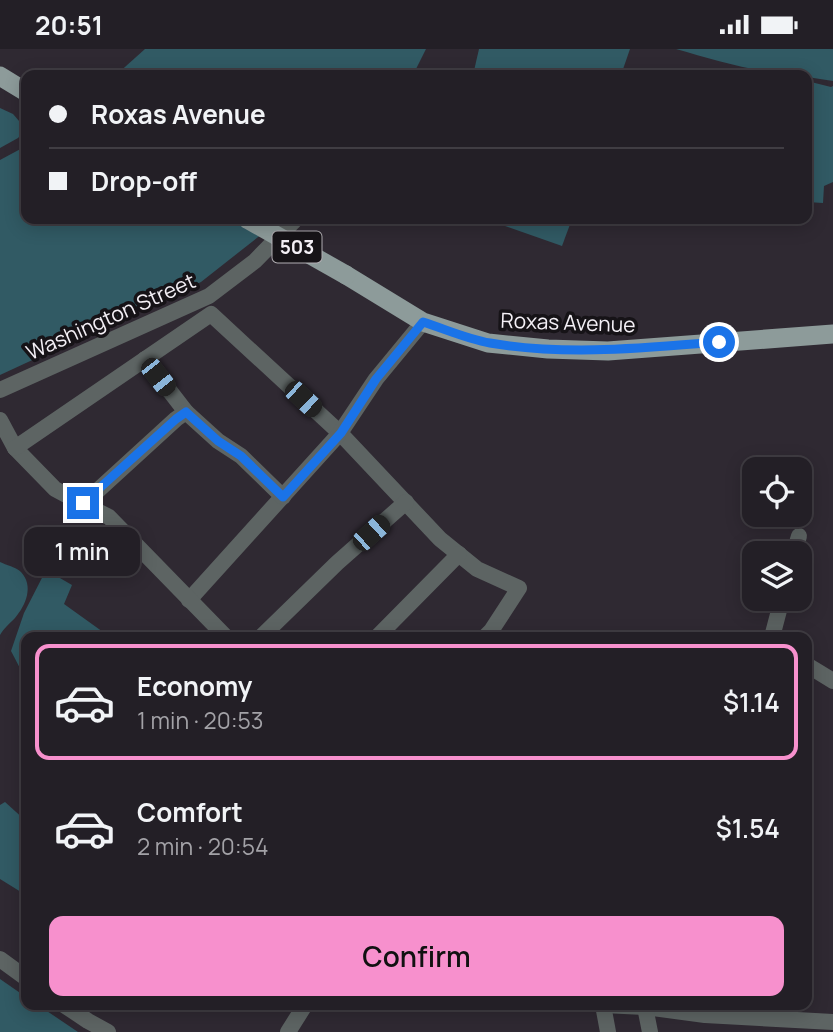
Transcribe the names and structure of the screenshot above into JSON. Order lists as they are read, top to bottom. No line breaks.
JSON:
{"streets":{"main road":["503","Roxas Avenue"],"street":["Washington Street"]},"page":{"status":"20:51","banner":["Roxas Avenue","Drop-off"],"bubble":"1 min","list":[{"name":"Economy","note":"1 min · 20:53","value":"$1.14"},{"name":"Comfort","note":"2 min · 20:54","value":"$1.54"}],"buttons":"Confirm"}}
